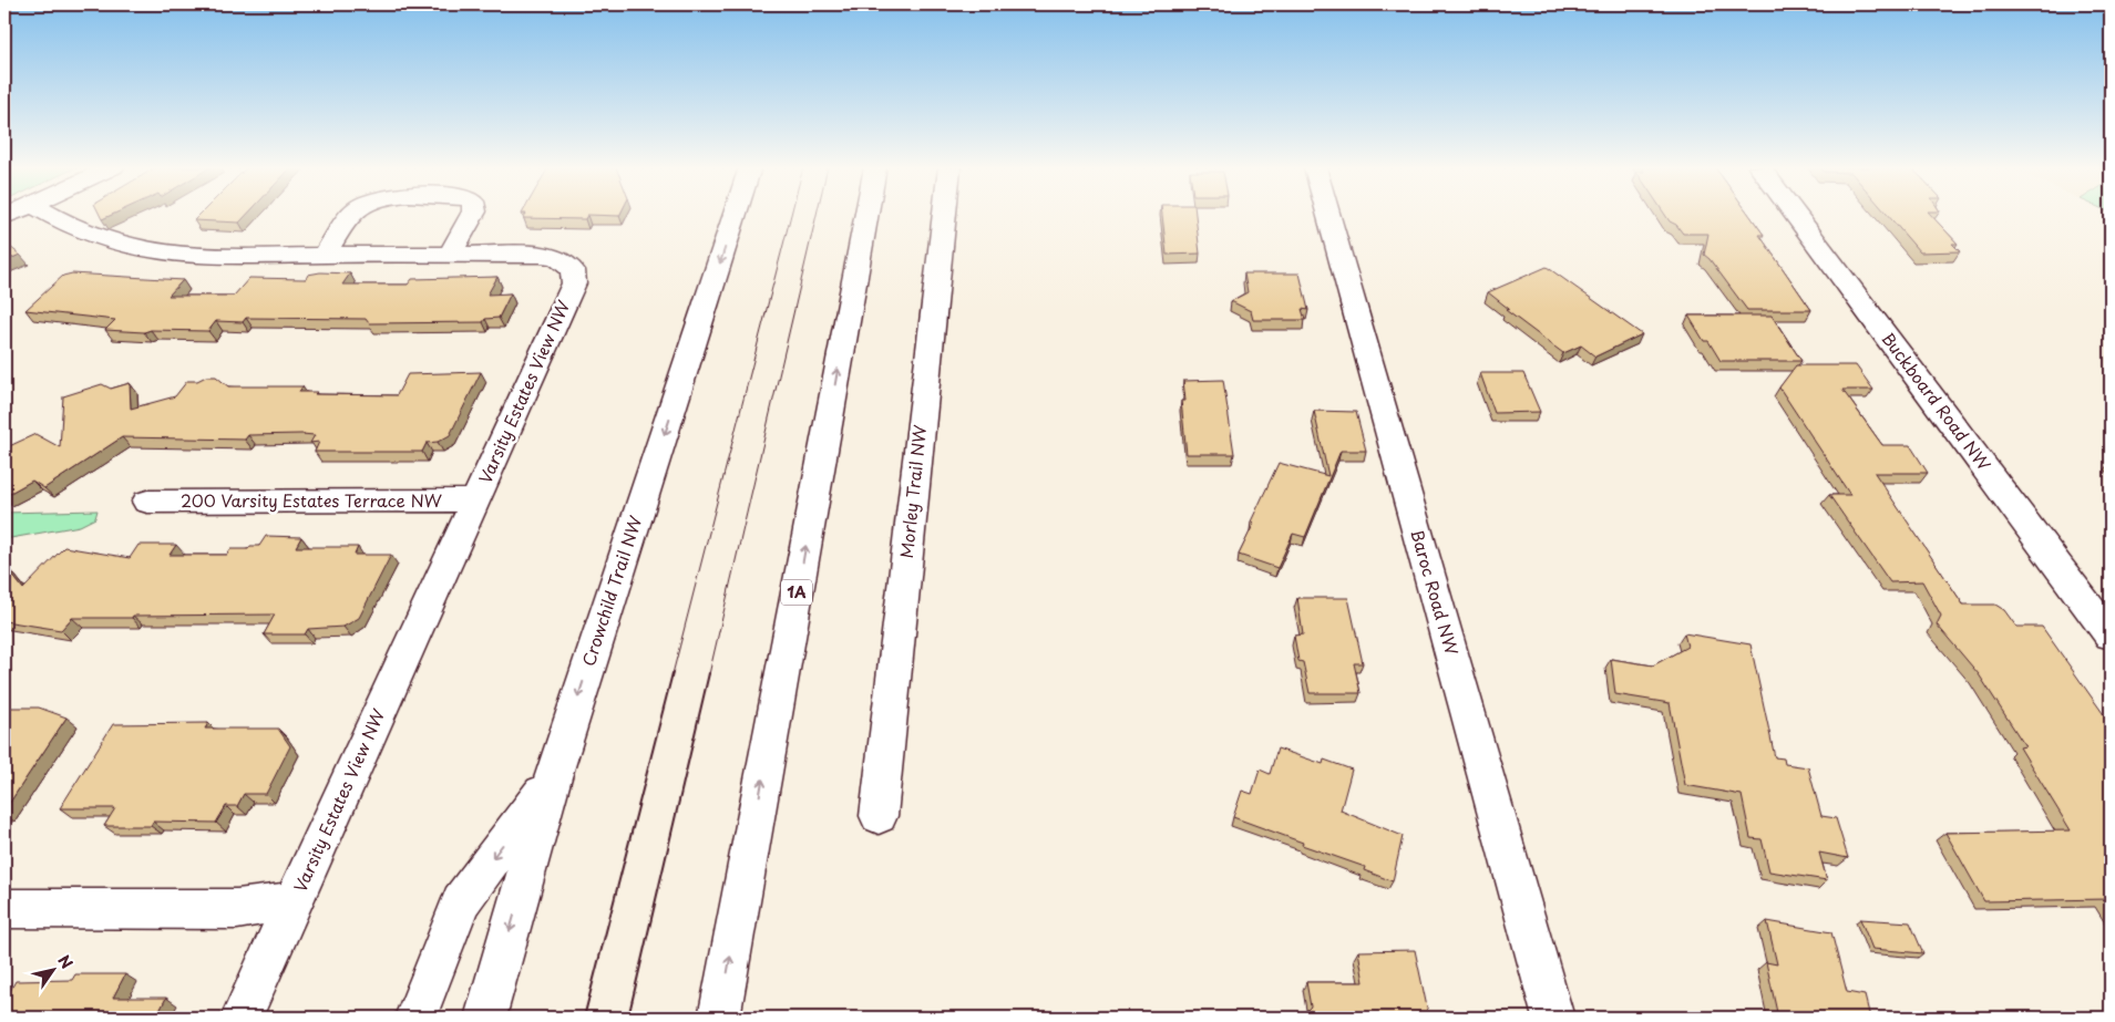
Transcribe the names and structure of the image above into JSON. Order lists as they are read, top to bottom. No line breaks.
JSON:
{"streets":{"main road":["Varsity Estates View NW","Buckboard Road NW","Morley Trail NW","200 Varsity Estates Terrace NW","Crowchild Trail NW","1A","Baroc Road NW"]},"crossings":[["Varsity Estates View NW","200 Varsity Estates Terrace NW"]],"north":"top right"}
